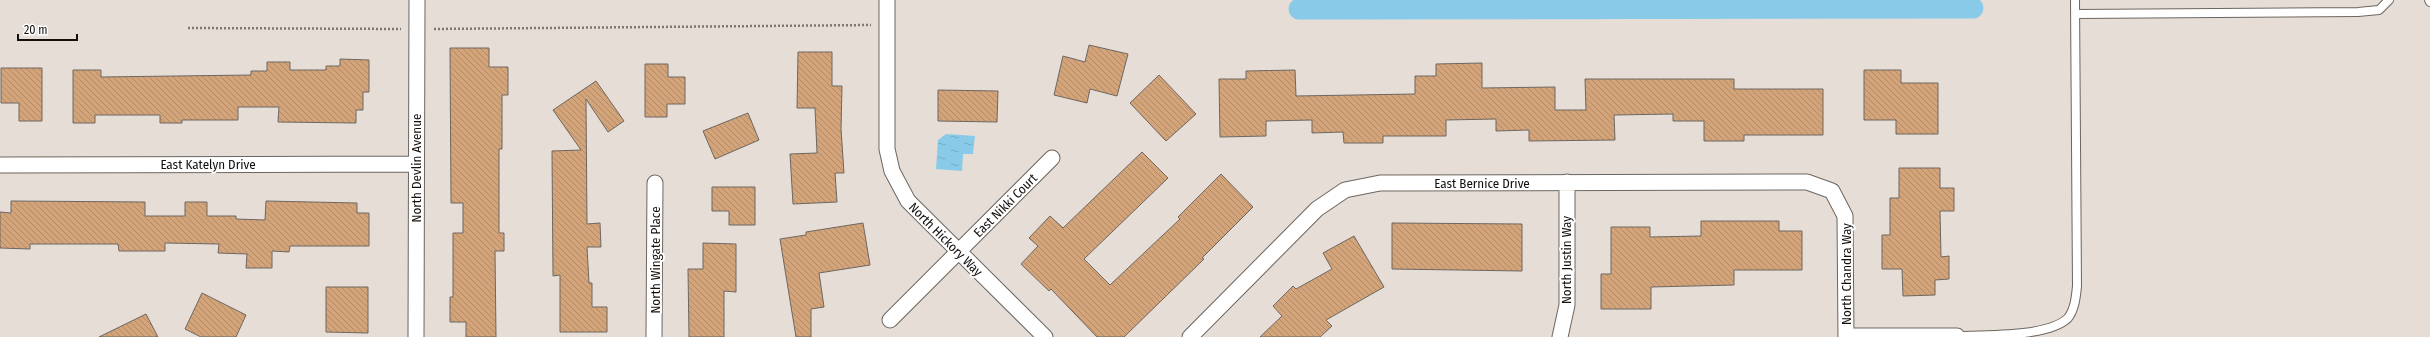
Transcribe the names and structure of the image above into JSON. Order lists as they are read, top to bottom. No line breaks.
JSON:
{"streets":{"street":["East Katelyn Drive","North Devlin Avenue","East Bernice Drive","East Nikki Court","North Hickory Way","North Wingate Place","North Justin Way","North Chandra Way"]},"crossings":[["East Katelyn Drive","North Devlin Avenue"],["East Bernice Drive","North Justin Way"],["East Bernice Drive","North Chandra Way"],["East Nikki Court","North Hickory Way"]],"scale_bar":"20 m"}
